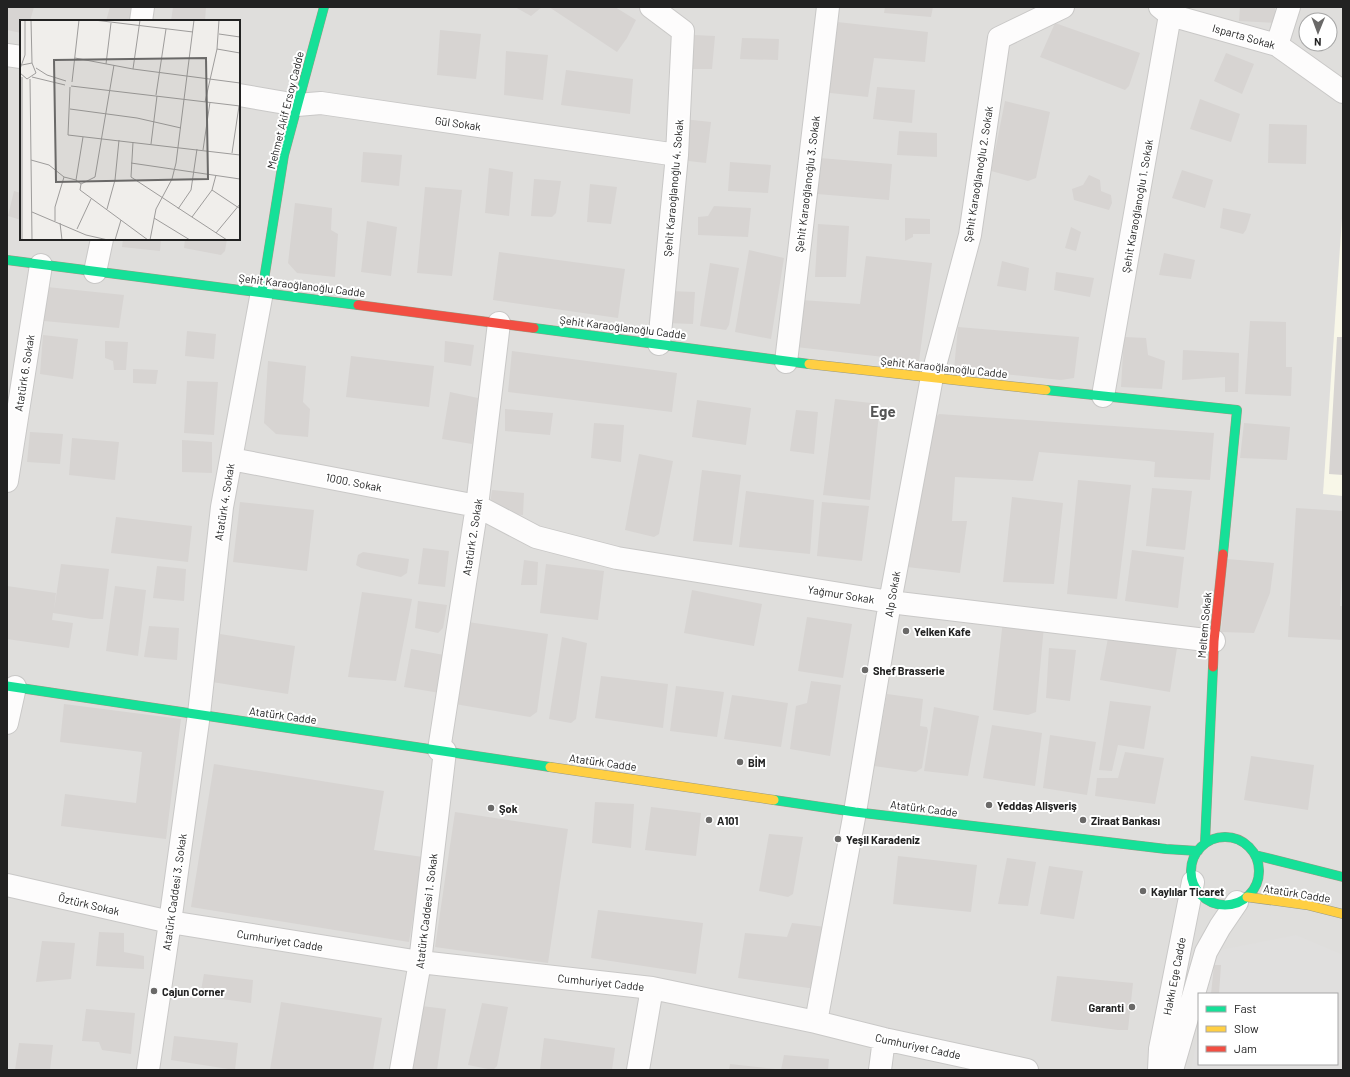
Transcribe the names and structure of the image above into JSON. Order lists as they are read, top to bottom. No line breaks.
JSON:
{"streets":{"street":["Isparta Sokak","Mehmet Akif Ersoy Cadde","Gül Sokak","Şehit Karaoğlanoğlu 2. Sokak","Şehit Karaoğlanoğlu 3. Sokak","Şehit Karaoğlanoğlu 4. Sokak","Şehit Karaoğlanoğlu 1. Sokak","Şehit Karaoğlanoğlu Cadde","Atatürk 6. Sokak","1000. Sokak","Atatürk 4. Sokak","Atatürk 2. Sokak","Yağmur Sokak","Alp Sokak","Meltem Sokak","Atatürk Cadde","Atatürk Caddesi 3. Sokak","Öztürk Sokak","Atatürk Caddesi 1. Sokak","Cumhuriyet Cadde","Hakkı Ege Cadde"]},"crossings":[["Isparta Sokak","Şehit Karaoğlanoğlu 1. Sokak"],["Mehmet Akif Ersoy Cadde","Gül Sokak"],["Mehmet Akif Ersoy Cadde","Şehit Karaoğlanoğlu Cadde"],["Mehmet Akif Ersoy Cadde","Atatürk 4. Sokak"],["Gül Sokak","Şehit Karaoğlanoğlu 4. Sokak"],["Şehit Karaoğlanoğlu 2. Sokak","Şehit Karaoğlanoğlu Cadde"],["Şehit Karaoğlanoğlu 2. Sokak","Alp Sokak"],["Şehit Karaoğlanoğlu 3. Sokak","Şehit Karaoğlanoğlu Cadde"],["Şehit Karaoğlanoğlu 4. Sokak","Şehit Karaoğlanoğlu Cadde"],["Şehit Karaoğlanoğlu 1. Sokak","Şehit Karaoğlanoğlu Cadde"],["Şehit Karaoğlanoğlu Cadde","Atatürk 6. Sokak"],["Şehit Karaoğlanoğlu Cadde","Atatürk 4. Sokak"],["Şehit Karaoğlanoğlu Cadde","Atatürk 2. Sokak"],["Şehit Karaoğlanoğlu Cadde","Alp Sokak"],["Şehit Karaoğlanoğlu Cadde","Meltem Sokak"],["1000. Sokak","Atatürk 4. Sokak"],["1000. Sokak","Atatürk 2. Sokak"],["1000. Sokak","Yağmur Sokak"],["Atatürk 4. Sokak","Atatürk Cadde"],["Atatürk 4. Sokak","Atatürk Caddesi 3. Sokak"],["Atatürk 2. Sokak","Yağmur Sokak"],["Atatürk 2. Sokak","Atatürk Cadde"],["Atatürk 2. Sokak","Atatürk Caddesi 1. Sokak"],["Yağmur Sokak","Alp Sokak"],["Yağmur Sokak","Meltem Sokak"],["Alp Sokak","Atatürk Cadde"],["Alp Sokak","Cumhuriyet Cadde"],["Meltem Sokak","Atatürk Cadde"],["Meltem Sokak","Hakkı Ege Cadde"],["Atatürk Cadde","Atatürk Caddesi 3. Sokak"],["Atatürk Cadde","Atatürk Caddesi 1. Sokak"],["Atatürk Cadde","Hakkı Ege Cadde"],["Atatürk Caddesi 3. Sokak","Öztürk Sokak"],["Atatürk Caddesi 3. Sokak","Cumhuriyet Cadde"],["Öztürk Sokak","Cumhuriyet Cadde"],["Atatürk Caddesi 1. Sokak","Cumhuriyet Cadde"]],"districts":["Ege"],"places":["Yelken Kafe","Shef Brasserie","BİM","Yeddaş Alişveriş","Şok","A101","Ziraat Bankası","Yeşil Karadeniz","Kaylılar Ticaret","Cajun Corner","Garanti"],"legend":["Fast","Slow","Jam"],"north":"bottom"}
